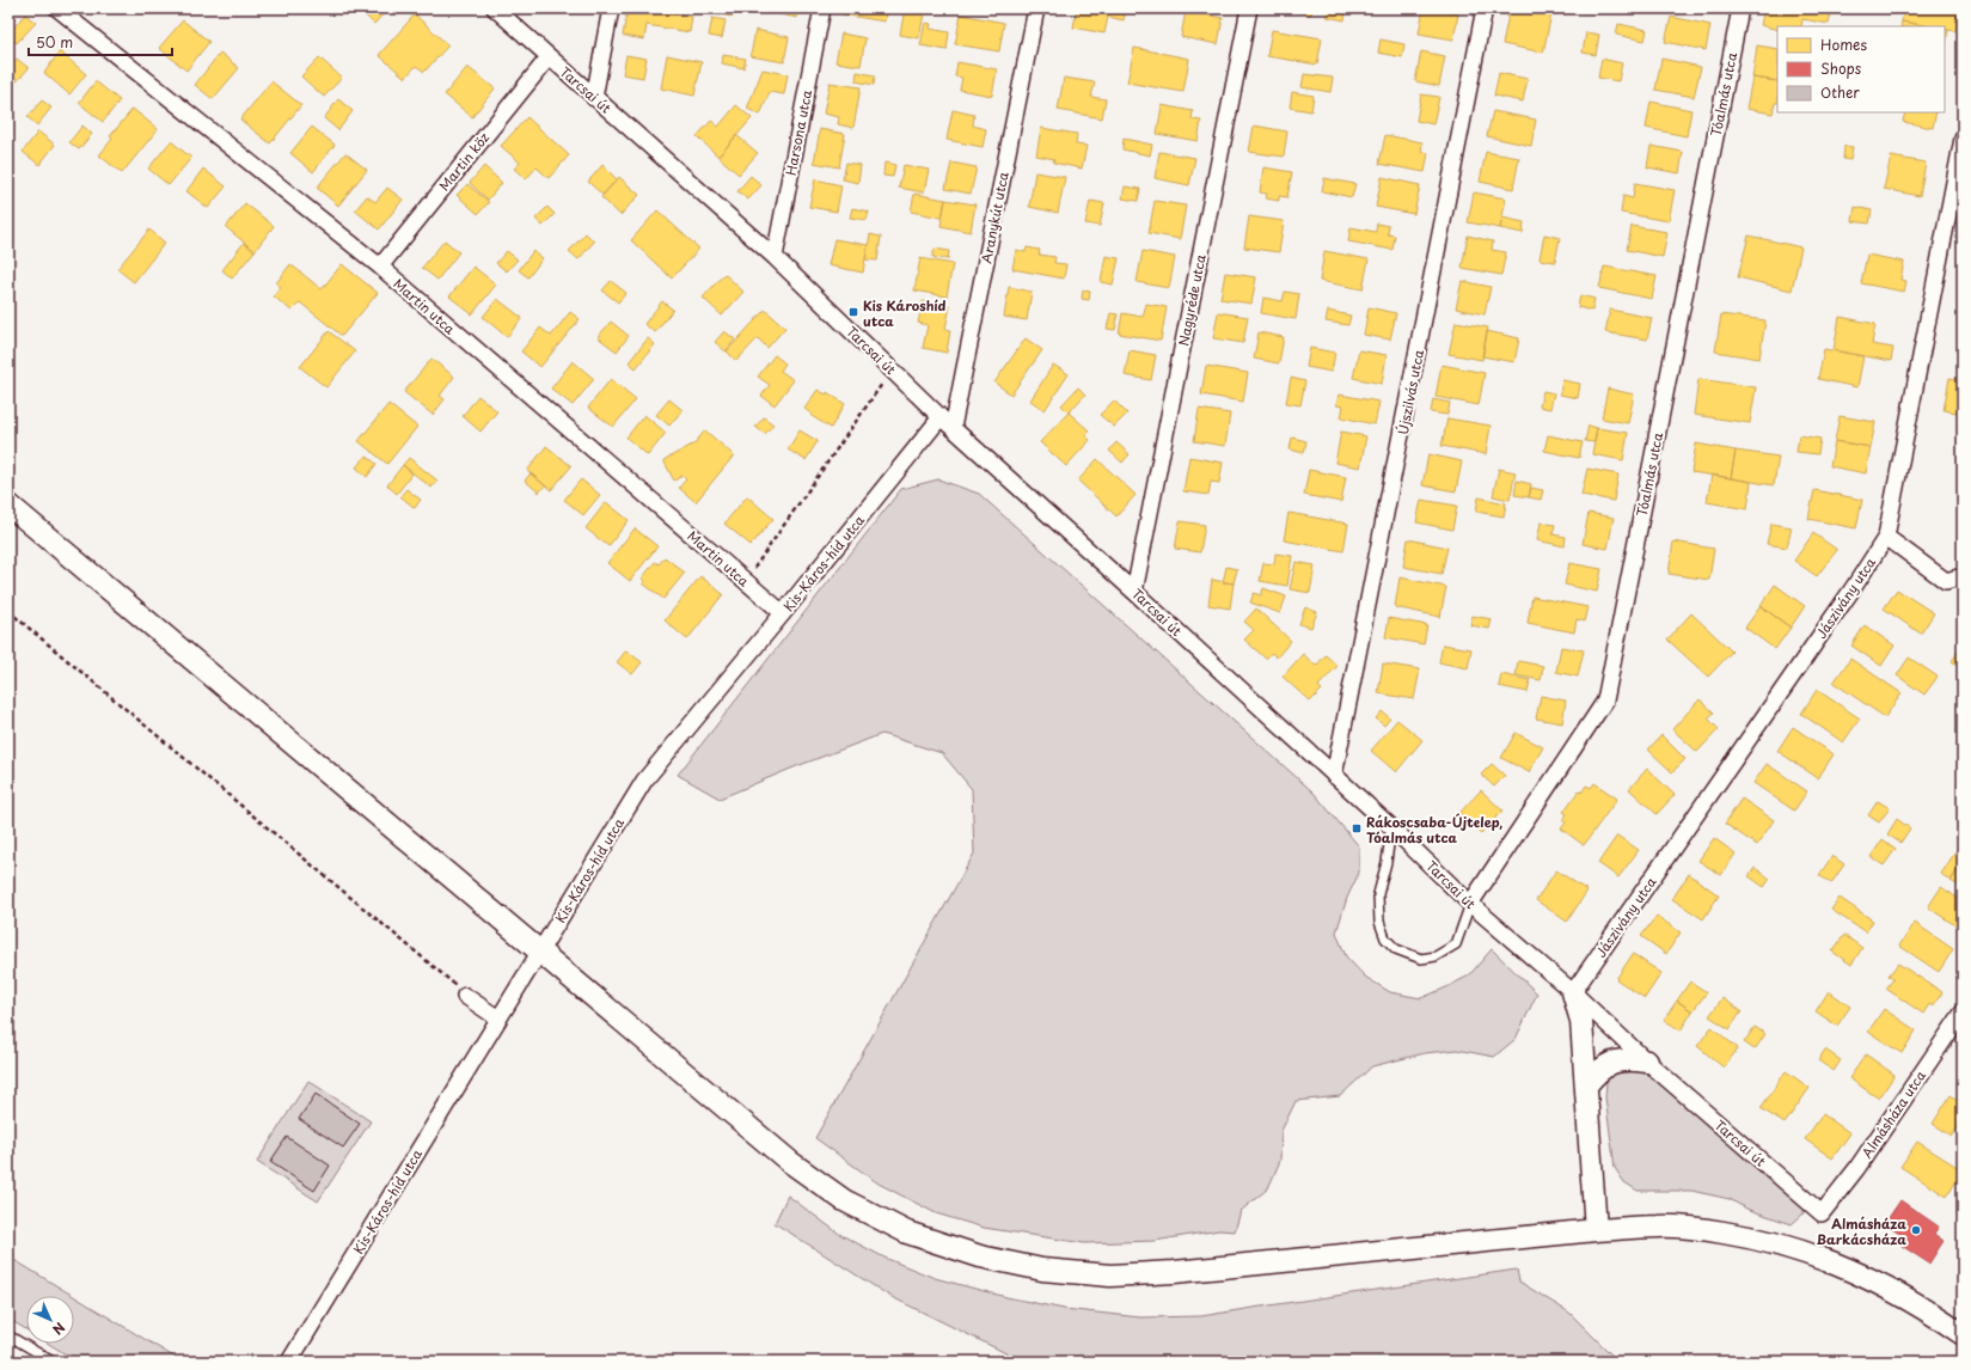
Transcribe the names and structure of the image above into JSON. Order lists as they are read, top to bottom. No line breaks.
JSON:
{"streets":{"street":["Tarcsai út","Tóalmás utca","Harsona utca","Martin köz","Aranykút utca","Nagyréde utca","Martin utca","Újszilvás utca","Kis-Káros-híd utca","Jászivány utca","Almásháza utca"]},"crossings":[["Tarcsai út","Tóalmás utca"],["Tarcsai út","Harsona utca"],["Tarcsai út","Martin köz"],["Tarcsai út","Aranykút utca"],["Tarcsai út","Nagyréde utca"],["Tarcsai út","Újszilvás utca"],["Tarcsai út","Kis-Káros-híd utca"],["Tarcsai út","Jászivány utca"],["Tarcsai út","Almásháza utca"],["Martin köz","Martin utca"],["Martin utca","Kis-Káros-híd utca"]],"places":{"transit":["Kis Károshíd utca","Rákoscsaba-Újtelep, Tóalmás utca"],"other":["Almásháza Barkácsháza"]},"legend":["Homes","Shops","Other"],"scale_bar":"50 m","north":"bottom right"}
